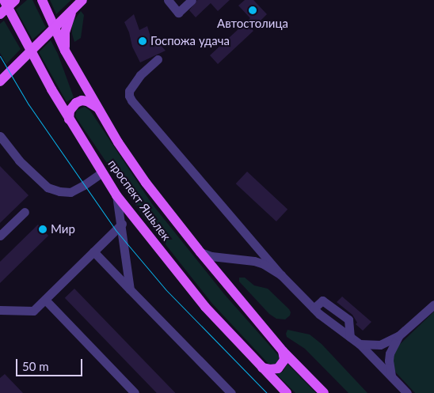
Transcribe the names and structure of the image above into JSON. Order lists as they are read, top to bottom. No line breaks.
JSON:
{"streets":{"main road":["проспект Яшьлек"]},"places":["Автостолица","Госпожа удача","Мир"],"scale_bar":"50 m"}
